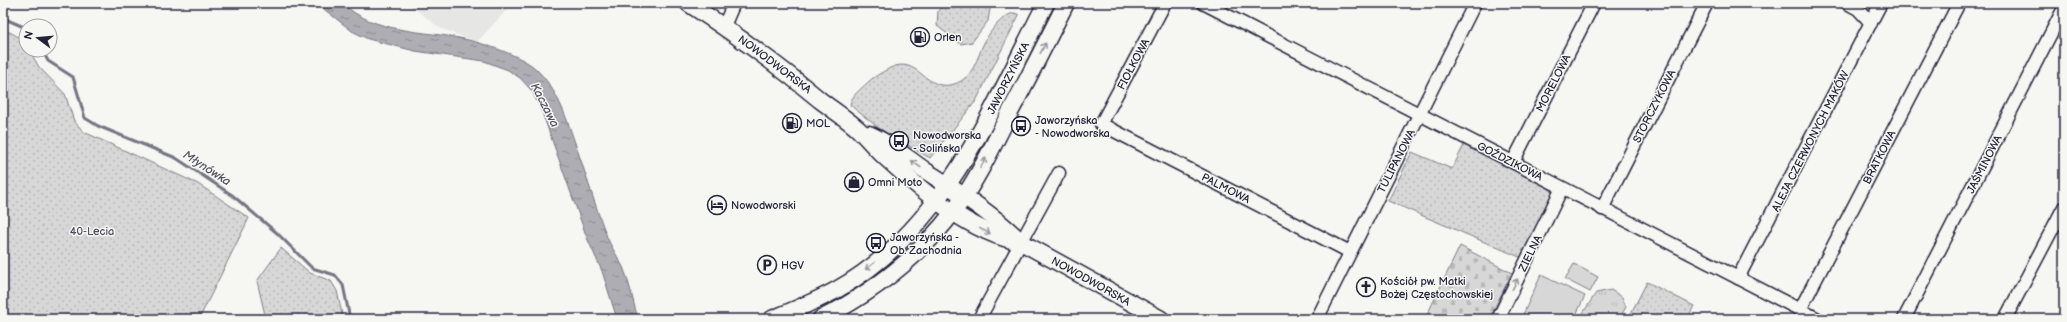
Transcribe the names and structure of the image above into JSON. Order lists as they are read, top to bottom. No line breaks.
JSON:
{"streets":{"main road":["NOWODWORSKA","JAWORZYŃSKA"],"street":["FIOŁKOWA","MORELOWA","STORCZYKOWA","ALEJA CZERWONYCH MAKÓW","BRATKOWA","TULIPANOWA","GOŹDZIKOWA","JAŚMINOWA","PALMOWA","ZIELNA"]},"crossings":[["NOWODWORSKA","JAWORZYŃSKA"],["FIOŁKOWA","PALMOWA"],["MORELOWA","GOŹDZIKOWA"],["STORCZYKOWA","GOŹDZIKOWA"],["ALEJA CZERWONYCH MAKÓW","GOŹDZIKOWA"],["BRATKOWA","GOŹDZIKOWA"],["TULIPANOWA","GOŹDZIKOWA"],["TULIPANOWA","PALMOWA"],["GOŹDZIKOWA","ZIELNA"]],"one_way":["ZIELNA"],"water":["Kaczawa","Młynówka"],"parks":["40-Lecia"],"places":{"fuel station":["Orlen","MOL"],"bus stop":["Jaworzyńska - Nowodworska","Nowodworska - Solińska","Jaworzyńska - Ob. Zachodnia"],"shop":["Omni Moto"],"hotel":["Nowodworski"],"parking":["HGV"],"church":["Kościół pw. Matki Bożej Częstochowskiej"]},"north":"left"}
